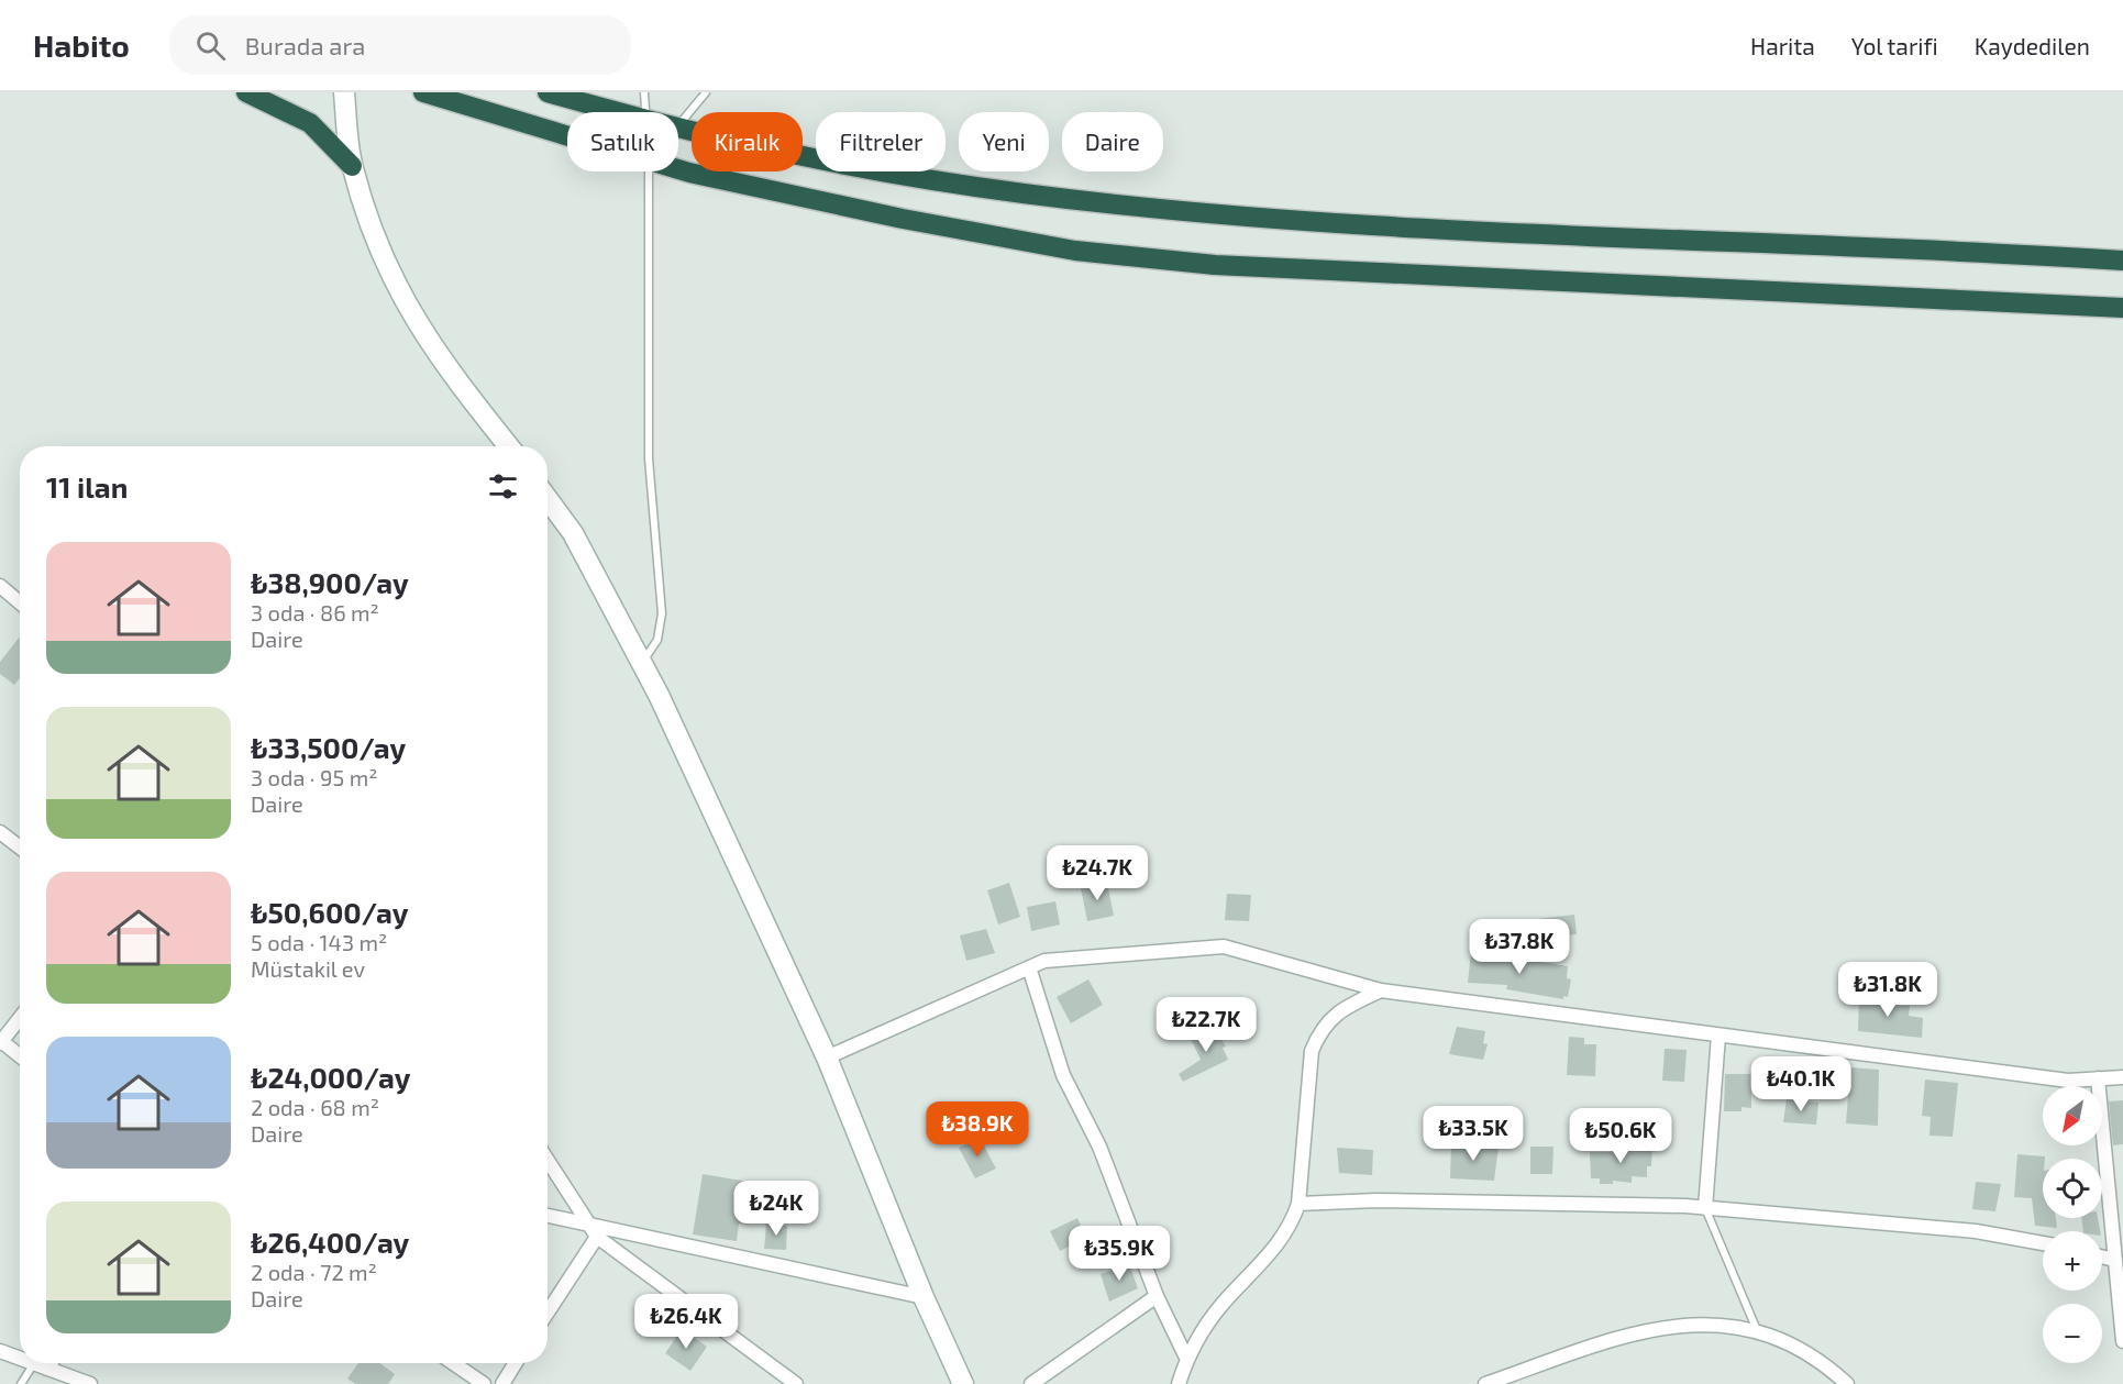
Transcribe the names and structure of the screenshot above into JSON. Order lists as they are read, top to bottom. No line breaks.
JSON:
{"north":"bottom left","page":{"header":"Habito","search":"Burada ara","nav":["Harita","Yol tarifi","Kaydedilen"],"chip":["Satılık","Kiralık","Filtreler","Yeni","Daire"],"heading":"11 ilan","list":[{"name":"₺38,900/ay","note":"3 oda · 86 m² · Daire"},{"name":"₺33,500/ay","note":"3 oda · 95 m² · Daire"},{"name":"₺50,600/ay","note":"5 oda · 143 m² · Müstakil ev"},{"name":"₺24,000/ay","note":"2 oda · 68 m² · Daire"},{"name":"₺26,400/ay","note":"2 oda · 72 m² · Daire"}],"price":["₺24.7K","₺37.8K","₺31.8K","₺22.7K","₺40.1K","₺38.9K","₺33.5K","₺50.6K","₺24K","₺35.9K","₺26.4K"],"map_buttons":["+","−"]}}
